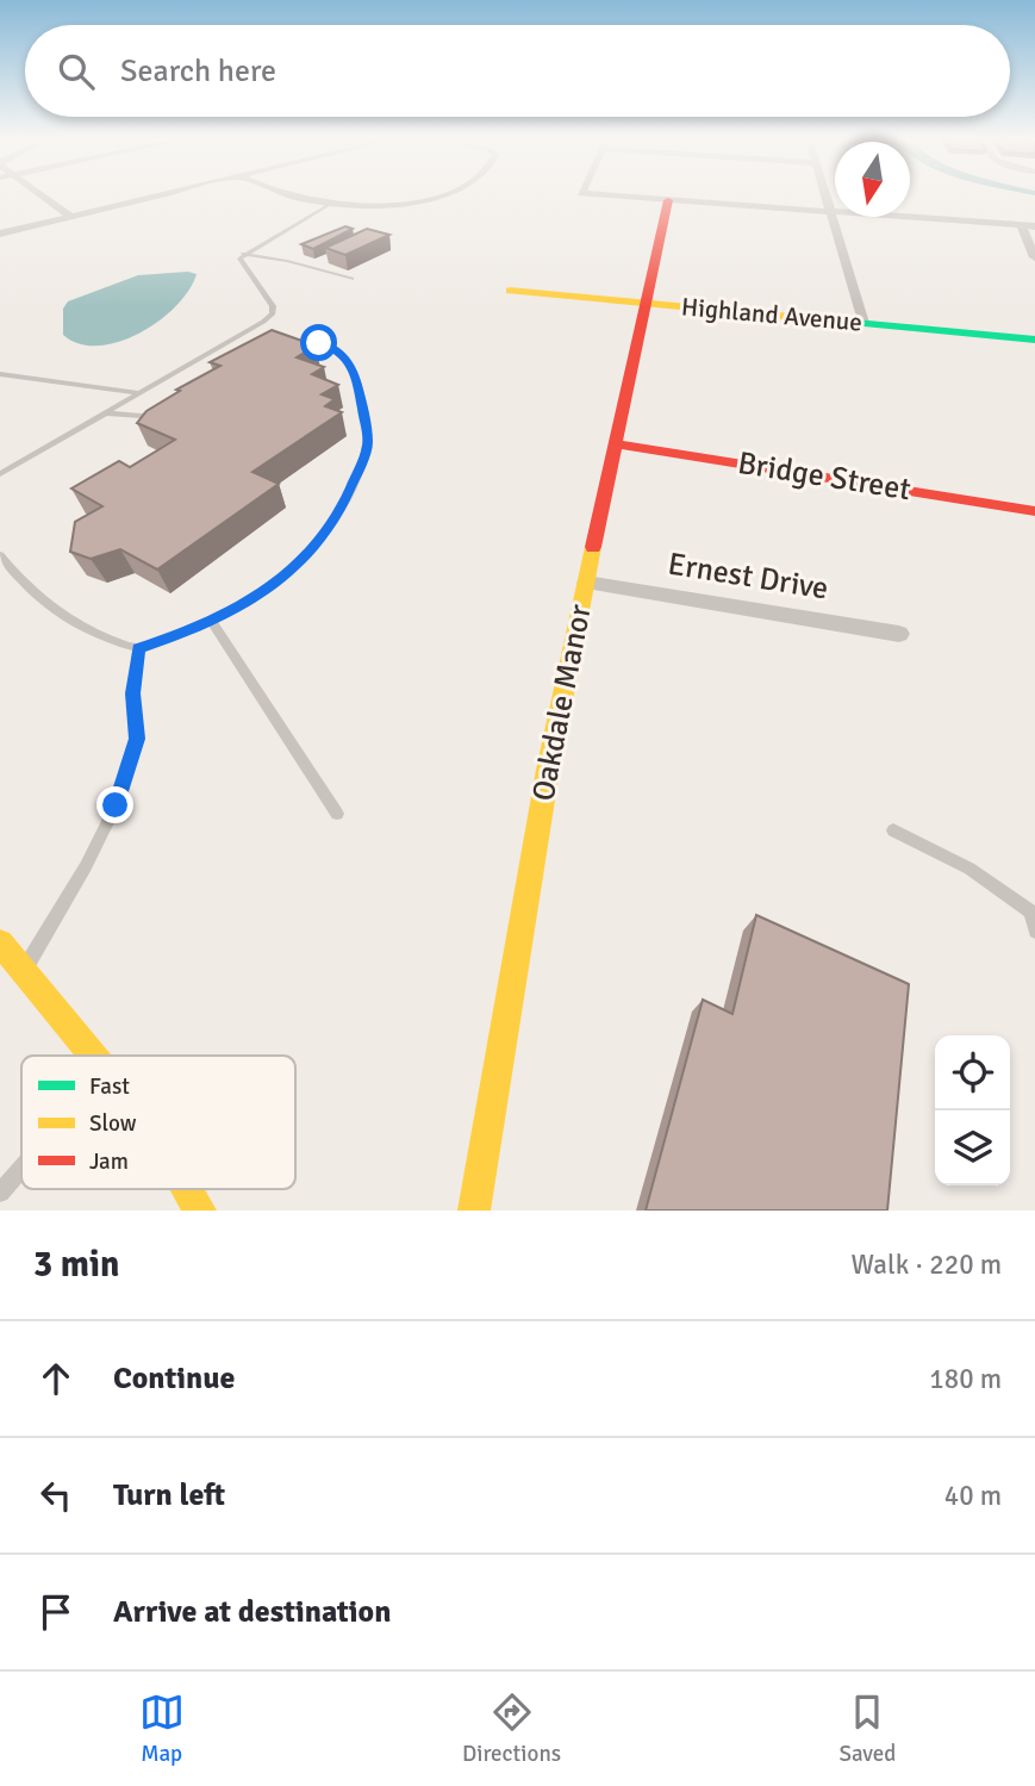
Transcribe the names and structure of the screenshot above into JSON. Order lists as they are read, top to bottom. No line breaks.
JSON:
{"streets":{"street":["Highland Avenue","Bridge Street","Ernest Drive","Oakdale Manor"]},"crossings":[["Highland Avenue","Oakdale Manor"],["Bridge Street","Oakdale Manor"],["Ernest Drive","Oakdale Manor"]],"legend":["Fast","Slow","Jam"],"north":"bottom","page":{"search":"Search here","heading":["3 min","Walk · 220 m"],"list":[["Continue","180 m"],["Turn left","40 m"],"Arrive at destination"],"nav":["Map","Directions","Saved"]}}
